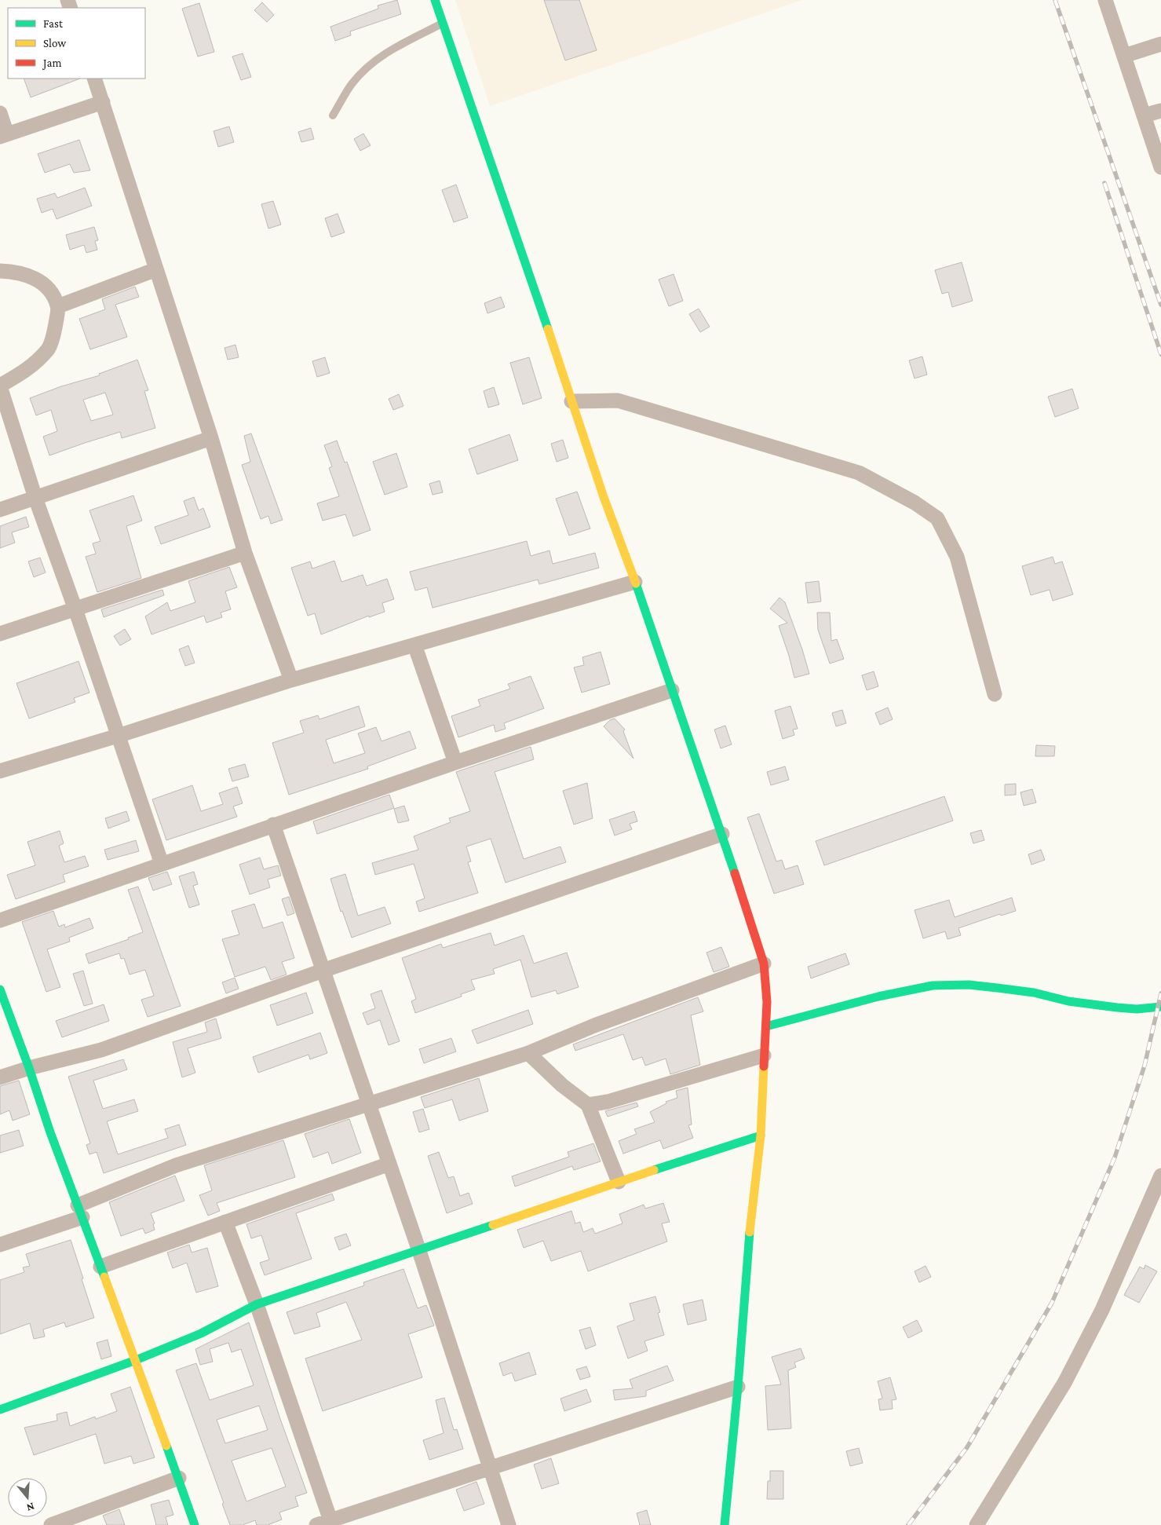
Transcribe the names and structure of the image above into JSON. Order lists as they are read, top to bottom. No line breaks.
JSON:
{"legend":["Fast","Slow","Jam"],"north":"bottom"}
